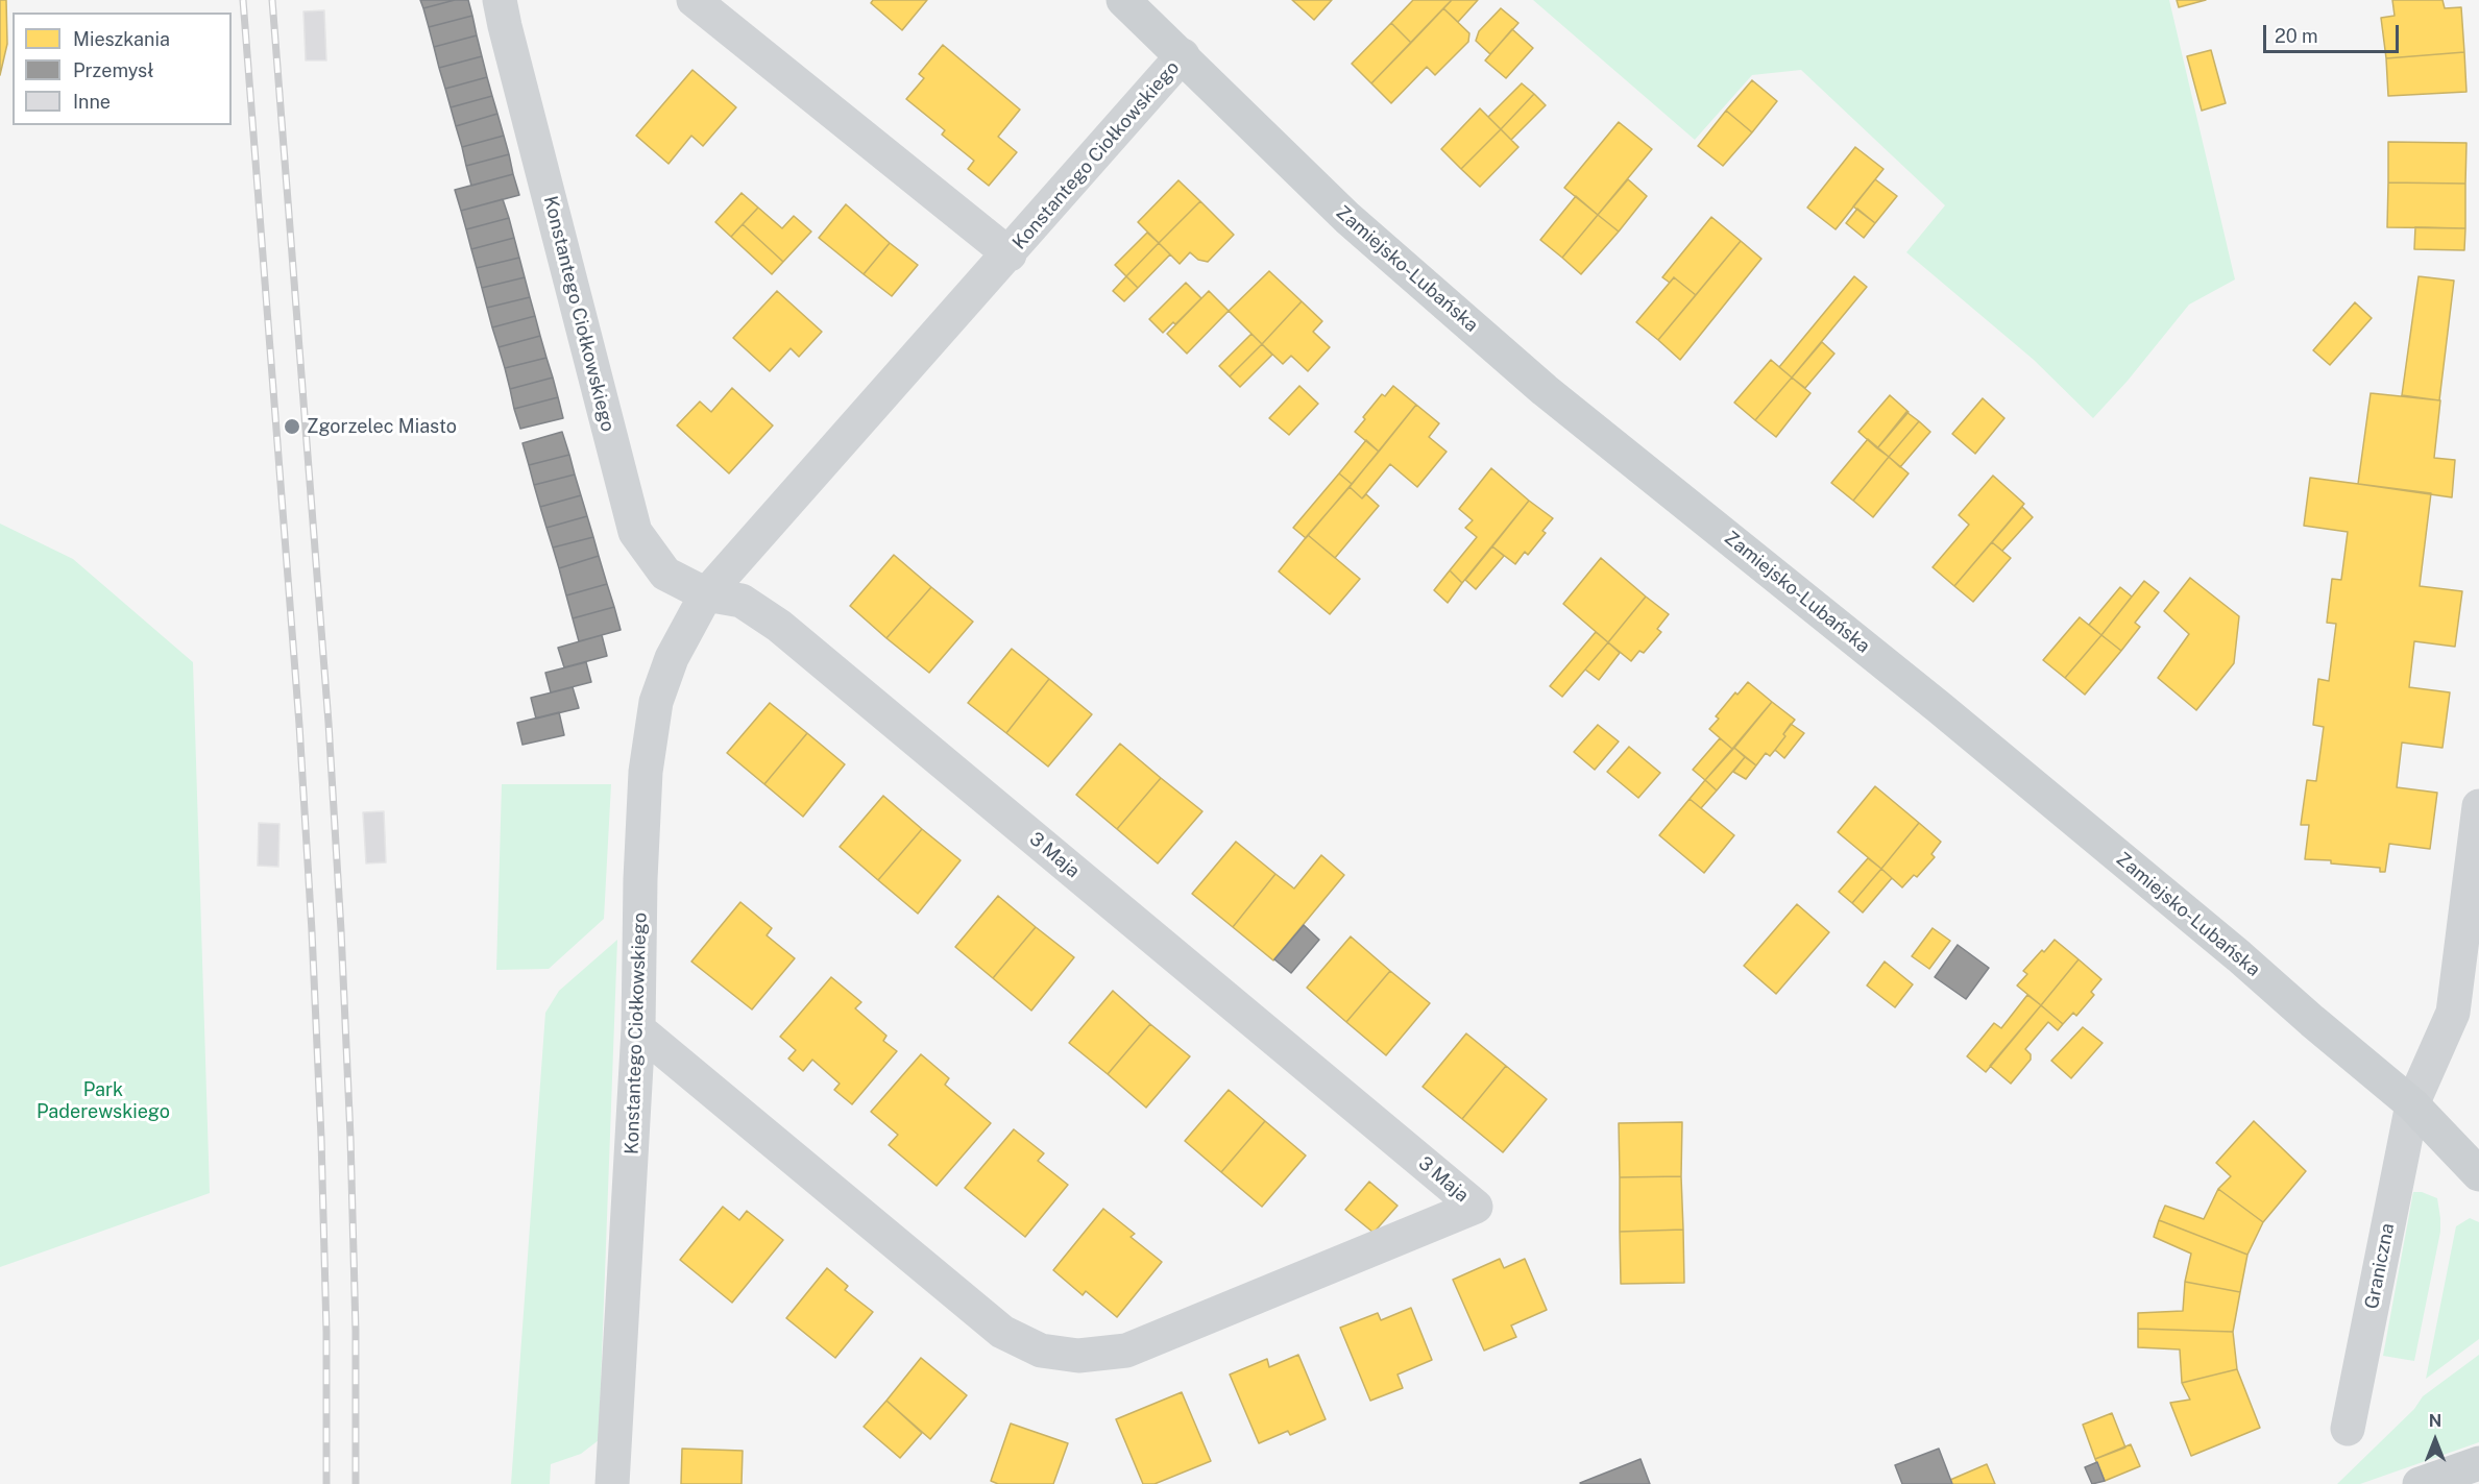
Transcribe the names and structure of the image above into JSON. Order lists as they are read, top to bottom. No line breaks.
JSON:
{"streets":{"main road":["Zamiejsko-Lubańska"],"street":["Konstantego Ciołkowskiego","3 Maja","Graniczna"]},"crossings":[["Konstantego Ciołkowskiego","Zamiejsko-Lubańska"],["Konstantego Ciołkowskiego","3 Maja"],["Zamiejsko-Lubańska","Graniczna"]],"parks":["Park Paderewskiego"],"places":["Zgorzelec Miasto"],"legend":["Mieszkania","Przemysł","Inne"],"scale_bar":"20 m","north":"top"}
